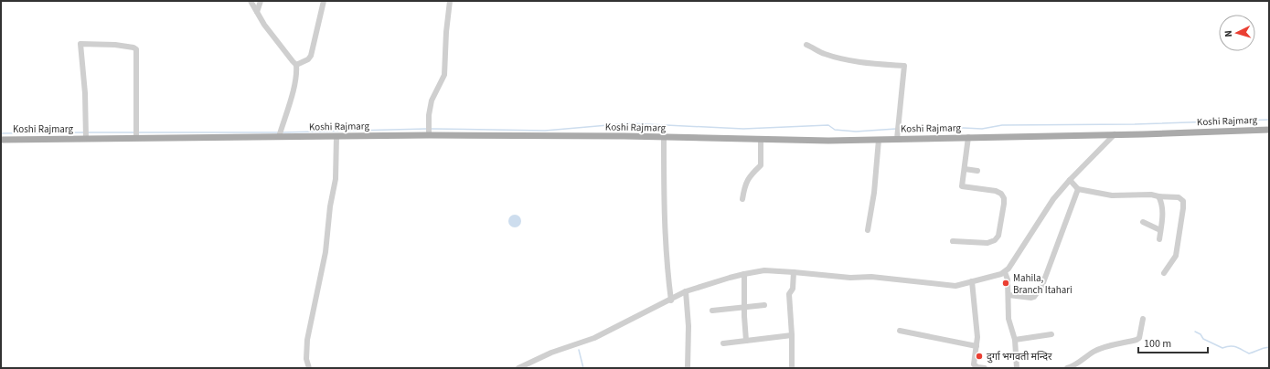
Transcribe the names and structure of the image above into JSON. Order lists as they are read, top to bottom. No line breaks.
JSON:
{"streets":{"main road":["Koshi Rajmarg"]},"places":["Mahila, Branch Itahari","दुर्गा भगवती मन्दिर"],"scale_bar":"100 m","north":"left"}
